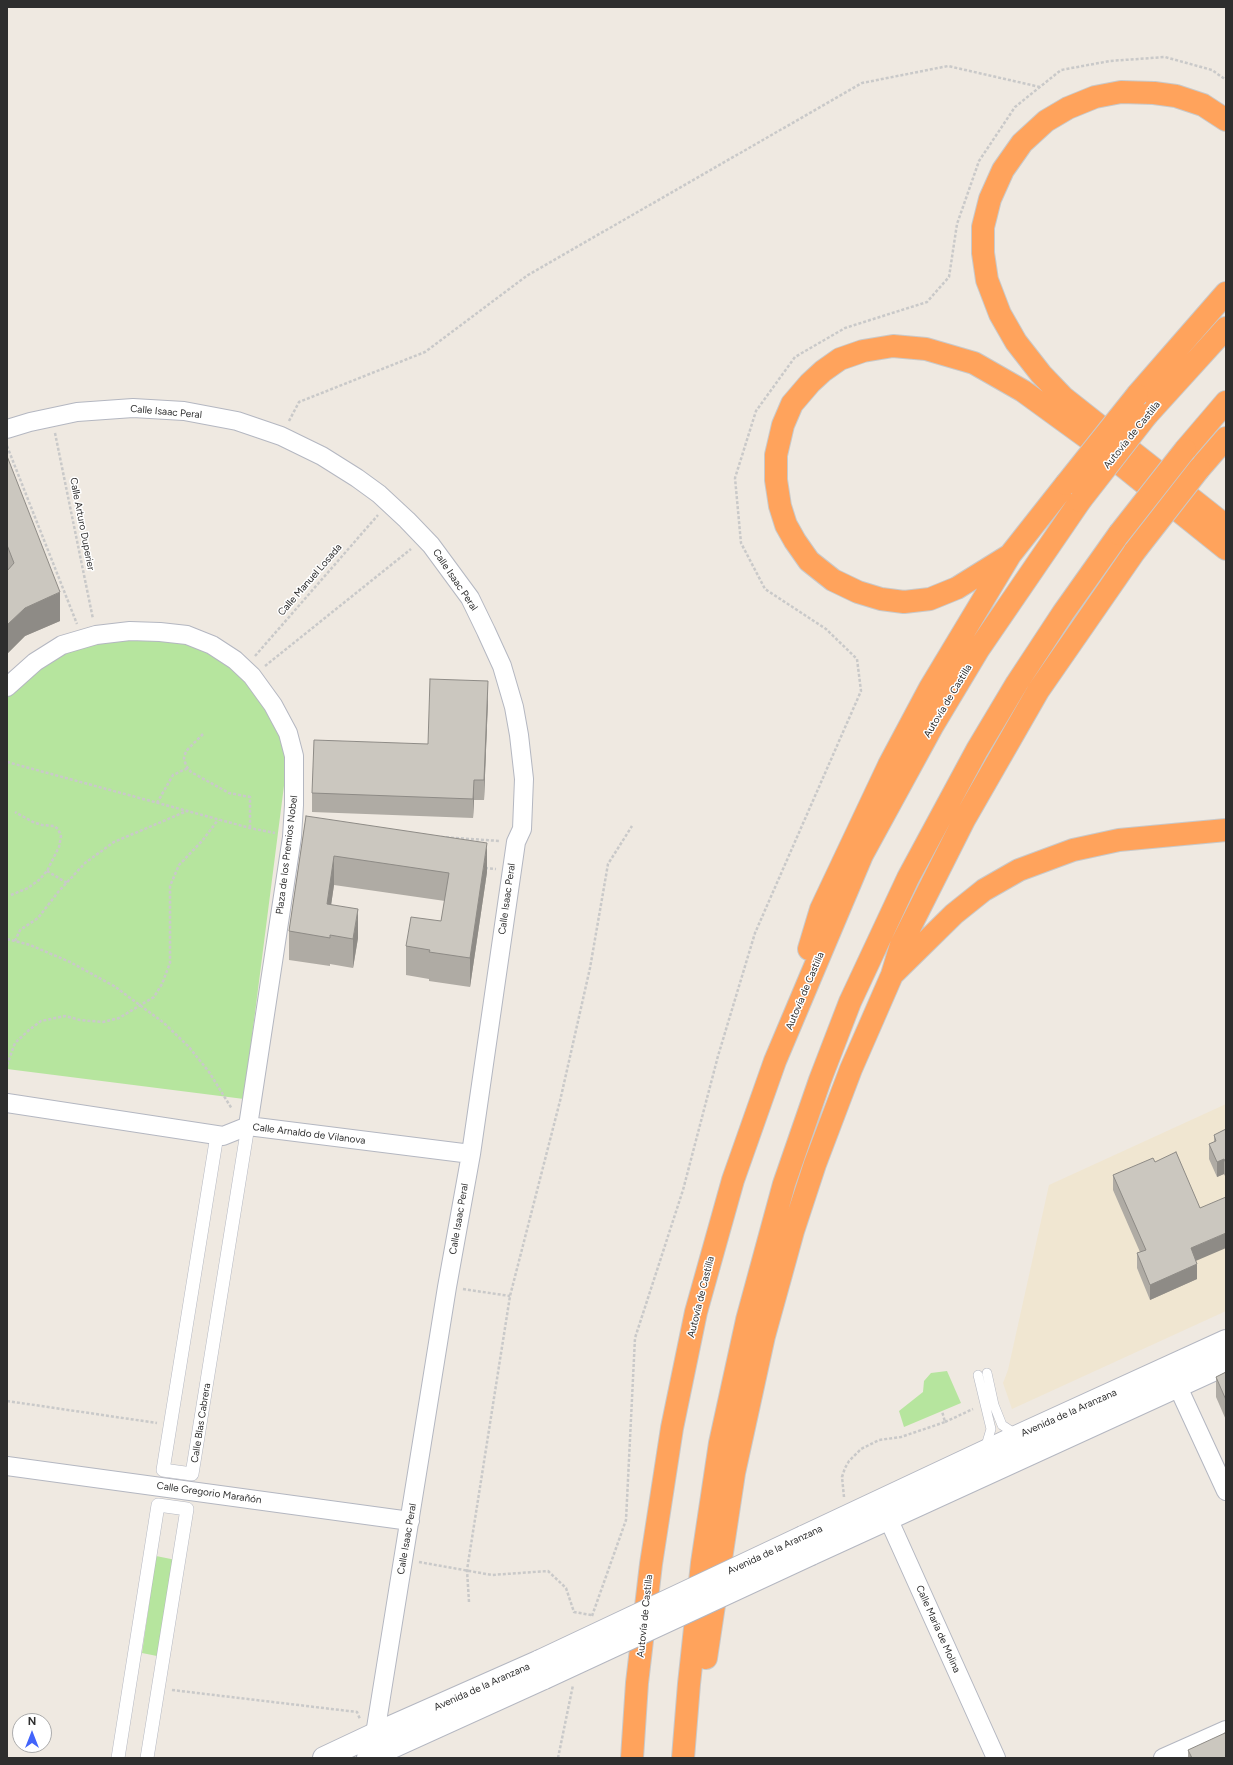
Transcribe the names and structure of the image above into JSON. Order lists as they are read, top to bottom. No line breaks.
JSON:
{"streets":{"highway":["Autovía de Castilla"],"street":["Calle Isaac Peral","Plaza de los Premios Nobel","Calle Arnaldo de Vilanova","Avenida de la Aranzana","Calle Blas Cabrera","Calle Gregorio Marañón","Calle María de Molina"],"path":["Calle Arturo Duperier","Calle Manuel Losada"]},"crossings":[["Calle Isaac Peral","Calle Arturo Duperier"],["Calle Isaac Peral","Calle Manuel Losada"],["Calle Isaac Peral","Calle Arnaldo de Vilanova"],["Calle Isaac Peral","Avenida de la Aranzana"],["Calle Isaac Peral","Calle Gregorio Marañón"],["Calle Arturo Duperier","Plaza de los Premios Nobel"],["Calle Manuel Losada","Plaza de los Premios Nobel"],["Plaza de los Premios Nobel","Calle Arnaldo de Vilanova"],["Plaza de los Premios Nobel","Calle Blas Cabrera"],["Calle Arnaldo de Vilanova","Calle Blas Cabrera"],["Avenida de la Aranzana","Calle María de Molina"]],"north":"top"}
